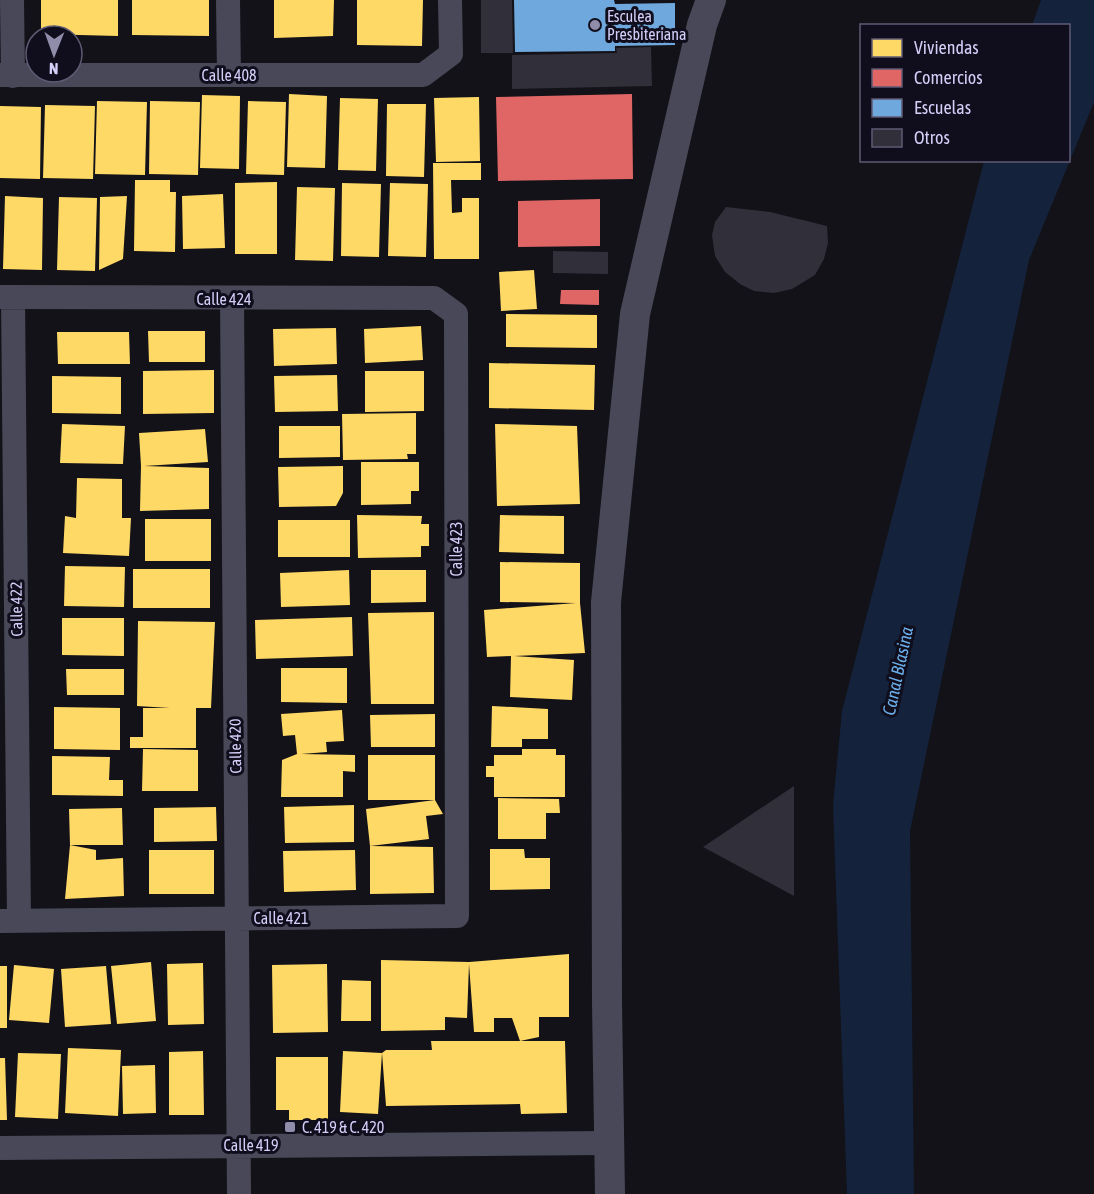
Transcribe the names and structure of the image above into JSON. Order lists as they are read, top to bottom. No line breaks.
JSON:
{"streets":{"street":["Calle 408","Calle 424","Calle 423","Calle 422","Calle 420","Calle 421","Calle 419"]},"crossings":[["Calle 424","Calle 423"],["Calle 424","Calle 422"],["Calle 424","Calle 420"],["Calle 423","Calle 421"],["Calle 422","Calle 421"],["Calle 420","Calle 421"],["Calle 420","Calle 419"]],"water":["Canal Blasina"],"places":{"other":["Esculea Presbiteriana"],"transit":["C. 419 & C. 420"]},"legend":["Viviendas","Comercios","Escuelas","Otros"],"north":"bottom"}
